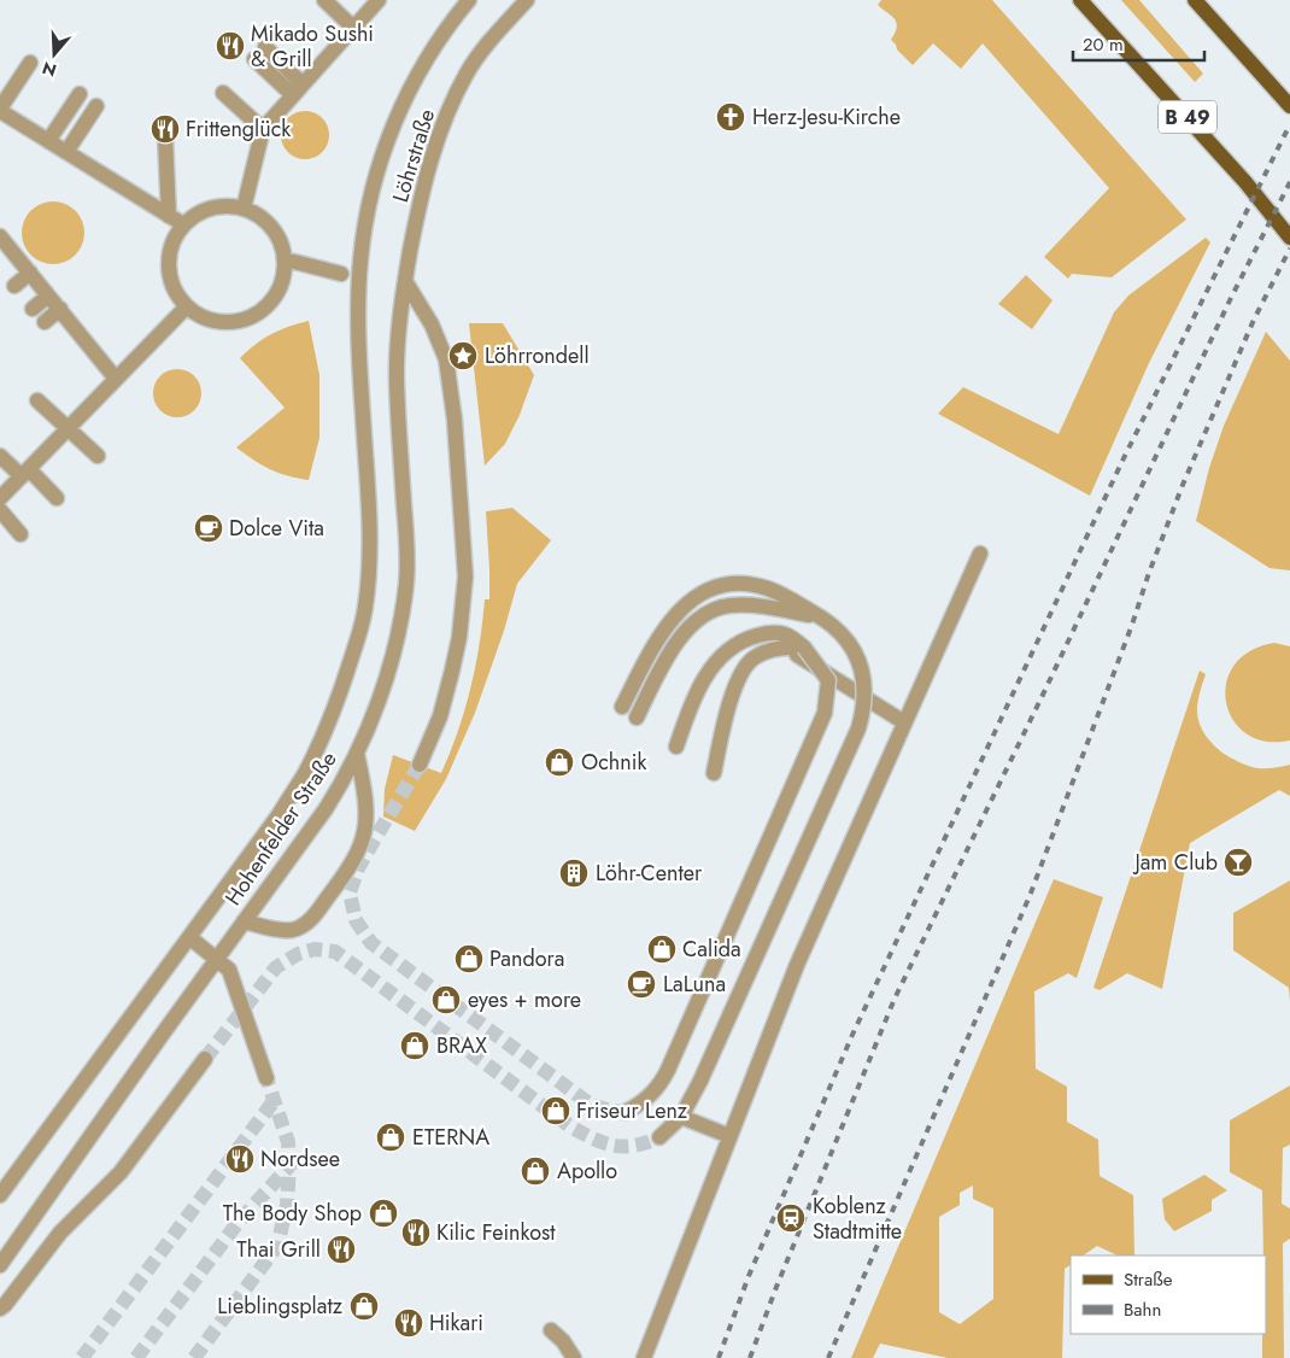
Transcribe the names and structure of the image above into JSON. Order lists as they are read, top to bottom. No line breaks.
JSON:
{"streets":{"main road":["B 49"],"street":["Löhrstraße","Hohenfelder Straße"]},"crossings":[["Löhrstraße","Hohenfelder Straße"]],"places":{"restaurant":["Mikado Sushi & Grill","Frittenglück","Nordsee","Kilic Feinkost","Thai Grill","Hikari"],"church":["Herz-Jesu-Kirche"],"place":["Löhrrondell"],"cafe":["Dolce Vita","LaLuna"],"shop":["Ochnik","Calida","Pandora","eyes + more","BRAX","Friseur Lenz","ETERNA","Apollo","The Body Shop","Lieblingsplatz"],"bar":["Jam Club"],"building":["Löhr-Center"],"station":["Koblenz Stadtmitte"]},"legend":["Straße","Bahn"],"scale_bar":"20 m","north":"bottom"}
